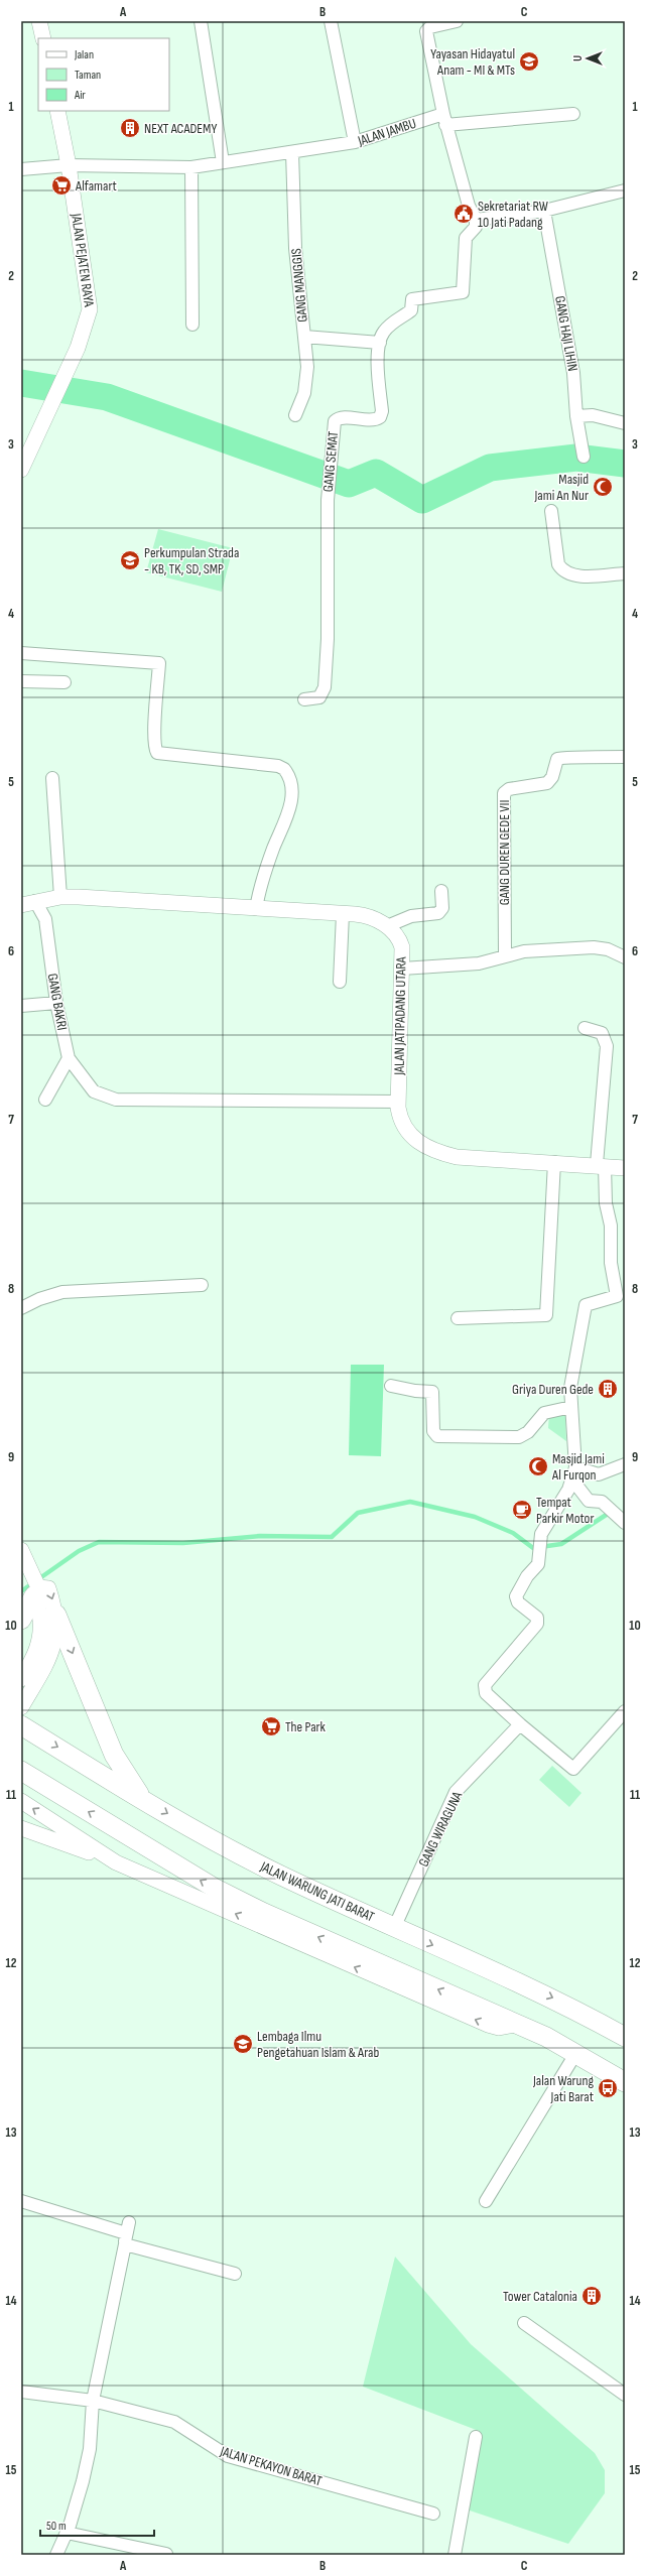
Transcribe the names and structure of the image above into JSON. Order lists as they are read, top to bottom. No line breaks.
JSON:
{"streets":{"main road":["JALAN WARUNG JATI BARAT"],"street":["JALAN JAMBU","JALAN PEJATEN RAYA","GANG MANGGIS","GANG HAJI LIHIN","GANG SEMAT","GANG DUREN GEDE VII","GANG BAKRI","JALAN JATIPADANG UTARA","GANG WIRAGUNA","JALAN PEKAYON BARAT"]},"crossings":[["JALAN JAMBU","JALAN PEJATEN RAYA"],["JALAN JAMBU","GANG MANGGIS"],["GANG BAKRI","JALAN JATIPADANG UTARA"],["GANG WIRAGUNA","JALAN WARUNG JATI BARAT"]],"places":{"school or university":["Yayasan Hidayatul Anam - MI & MTs","Perkumpulan Strada - KB, TK, SD, SMP","Lembaga Ilmu Pengetahuan Islam & Arab"],"building":["NEXT ACADEMY","Griya Duren Gede","Tower Catalonia"],"supermarket":["Alfamart","The Park"],"public building":["Sekretariat RW 10 Jati Padang"],"mosque":["Masjid Jami An Nur","Masjid Jami Al Furqon"],"cafe":["Tempat Parkir Motor"],"bus stop":["Jalan Warung Jati Barat"]},"legend":["Jalan","Taman","Air"],"scale_bar":"50 m","north":"left","grid":{"columns":["A","B","C"],"rows":["1","2","3","4","5","6","7","8","9","10","11","12","13","14","15"]}}
